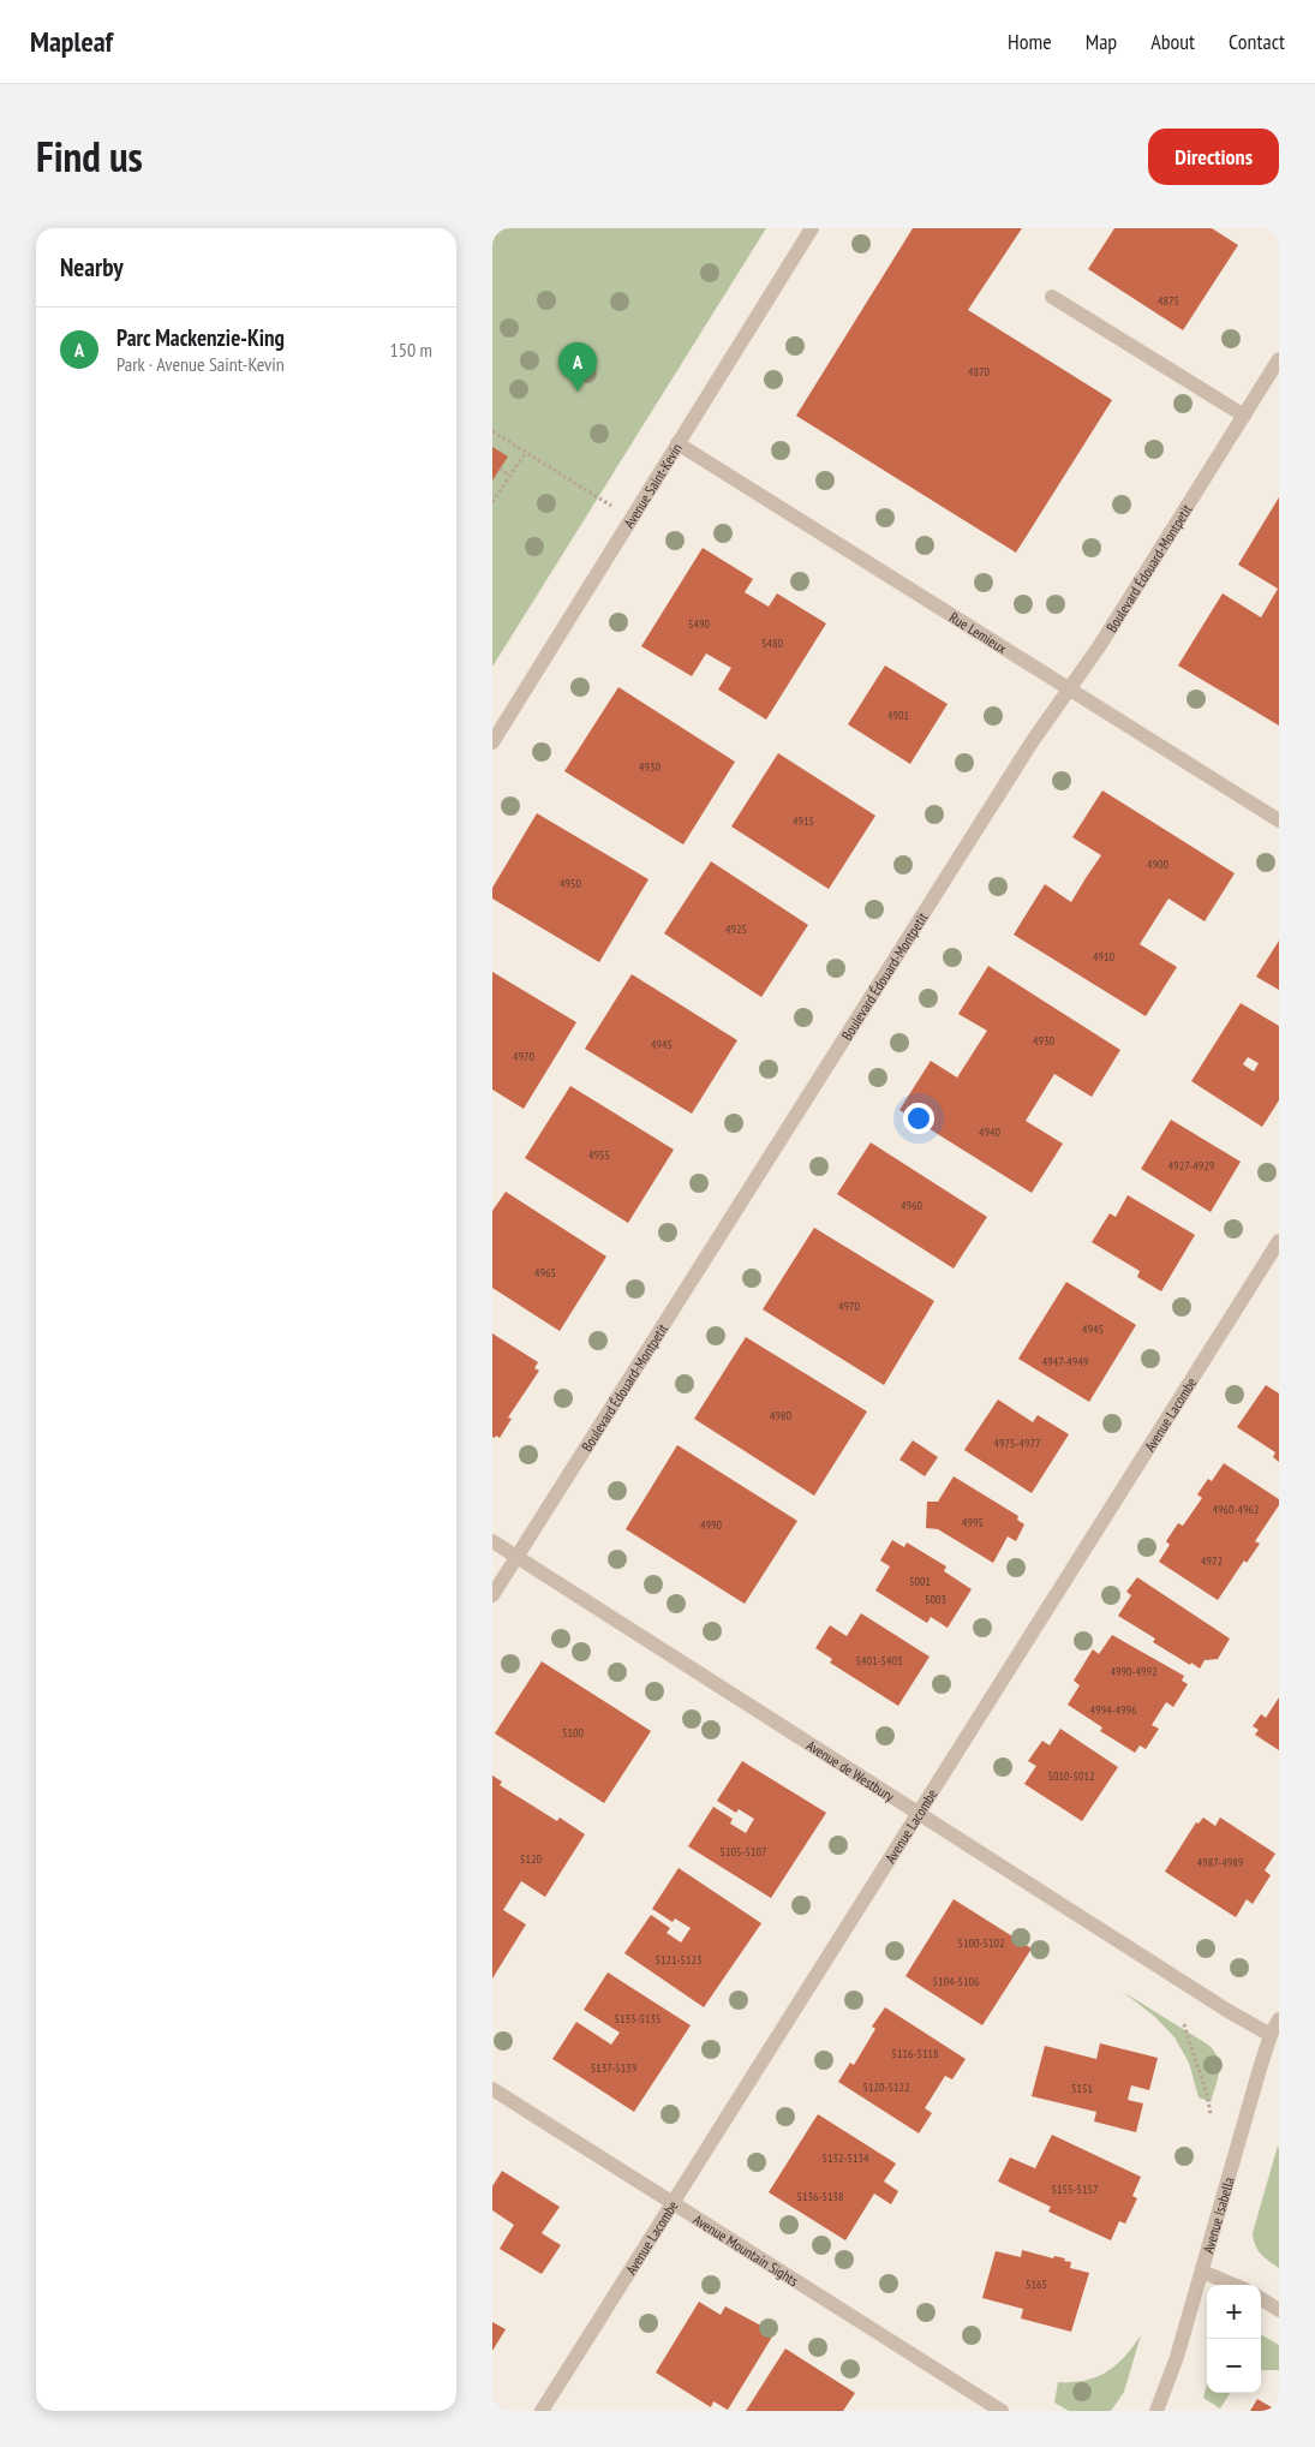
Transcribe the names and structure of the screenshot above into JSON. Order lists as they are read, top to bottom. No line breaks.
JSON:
{"streets":{"street":["Avenue Saint-Kevin","Boulevard Édouard-Montpetit","Rue Lemieux","Avenue Lacombe","Avenue de Westbury","Avenue Isabella","Avenue Mountain Sights"]},"crossings":[["Avenue Saint-Kevin","Rue Lemieux"],["Boulevard Édouard-Montpetit","Rue Lemieux"],["Boulevard Édouard-Montpetit","Avenue de Westbury"],["Avenue Lacombe","Avenue de Westbury"],["Avenue Lacombe","Avenue Mountain Sights"],["Avenue de Westbury","Avenue Isabella"]],"house_numbers":["4875","4870","5490","5480","4901","4930","4915","4900","4950","4925","4910","4930","4945","4970","4940","4955","4927-4929","4960","4965","4970","4945","4947-4949","4980","4975-4977","4960-4962","4995","4990","4972","5001","5003","5401-5403","4990-4992","4994-4996","5100","5010-5012","5105-5107","5120","4987-4989","5100-5102","5121-5123","5104-5106","5133-5135","5116-5118","5137-5139","5120-5122","5151","5132-5134","5155-5157","5136-5138","5165"],"page":{"header":"Mapleaf","nav":["Home","Map","About","Contact"],"title":"Find us","buttons":"Directions","heading":"Nearby","list":[{"mark":"A","name":"Parc Mackenzie-King","note":"Park · Avenue Saint-Kevin","value":"150 m"}],"pins":"A","map_buttons":["+","−"]}}
